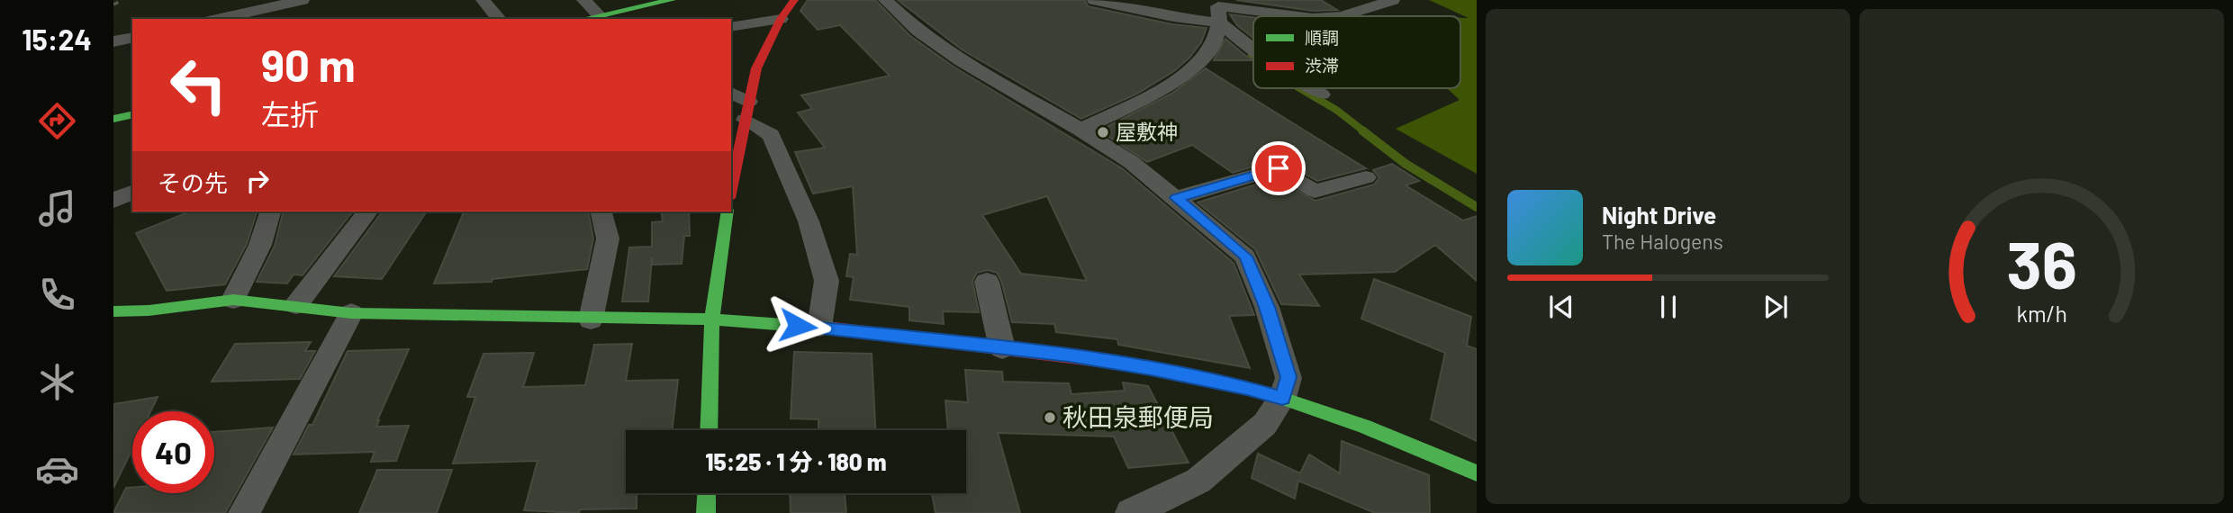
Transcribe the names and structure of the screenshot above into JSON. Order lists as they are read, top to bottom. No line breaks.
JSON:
{"places":["屋敷神","秋田泉郵便局"],"legend":["順調","渋滞"],"page":{"tabs":"15:24","turn":["90 m","左折"],"then":"その先","song":["Night Drive","The Halogens"],"limit":"40","trip":"15:25 · 1 分 · 180 m","gauge":["36","km/h"]}}
